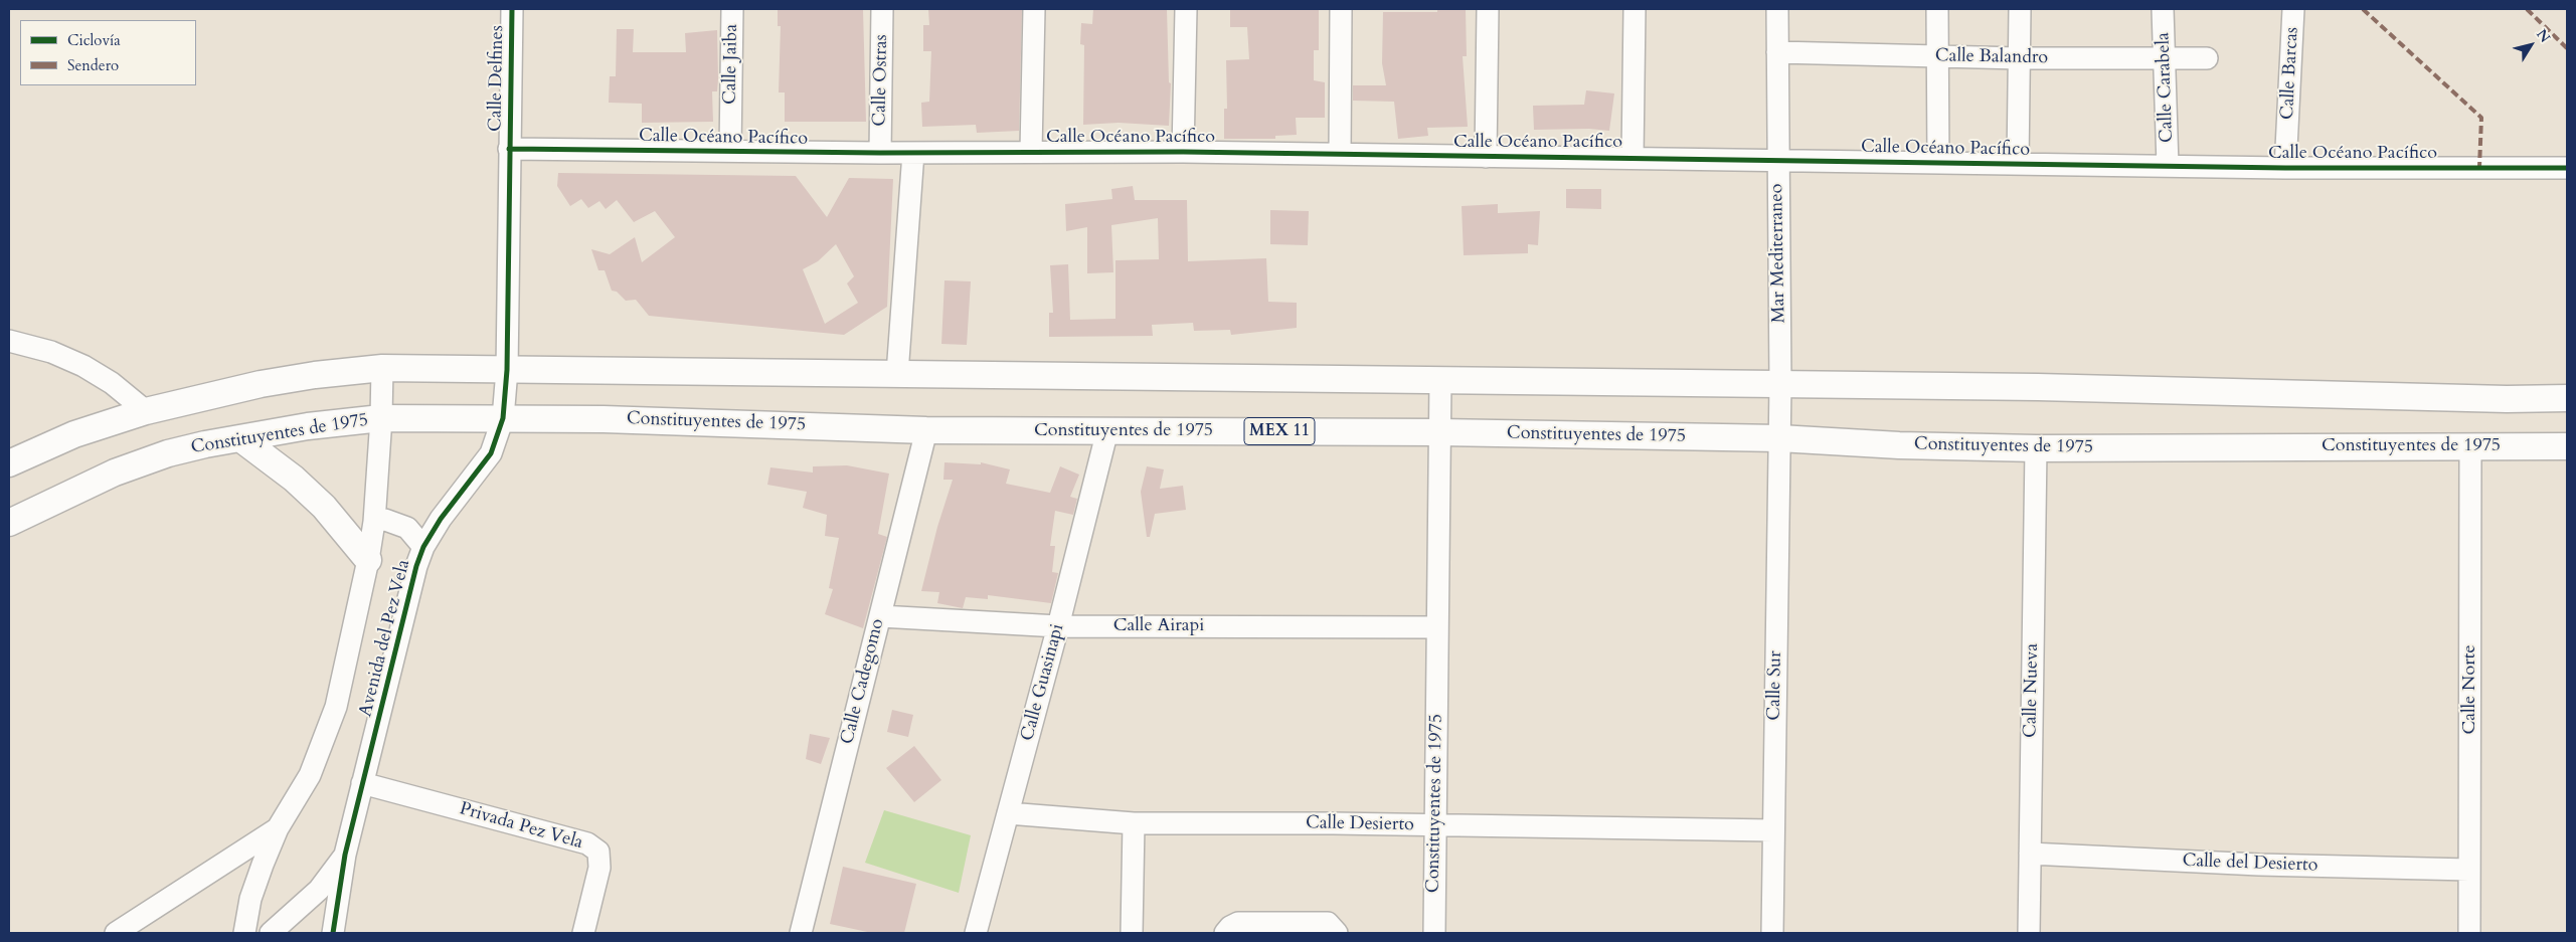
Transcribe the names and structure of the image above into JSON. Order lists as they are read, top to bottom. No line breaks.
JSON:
{"streets":{"main road":["Constituyentes de 1975","MEX 11"],"street":["Calle Balandro","Calle Jaiba","Calle Barcas","Calle Delfines","Calle Ostras","Calle Carabela","Calle Océano Pacífico","Mar Mediterraneo","Calle Airapi","Avenida del Pez Vela","Calle Cadegomo","Calle Guasinapi","Calle Sur","Calle Norte","Calle Nueva","Calle Desierto","Privada Pez Vela","Calle del Desierto"]},"crossings":[["Calle Balandro","Calle Carabela"],["Calle Balandro","Mar Mediterraneo"],["Calle Jaiba","Calle Océano Pacífico"],["Calle Barcas","Calle Océano Pacífico"],["Calle Delfines","Calle Océano Pacífico"],["Calle Delfines","Avenida del Pez Vela"],["Calle Ostras","Calle Océano Pacífico"],["Calle Carabela","Calle Océano Pacífico"],["Calle Océano Pacífico","Mar Mediterraneo"],["Mar Mediterraneo","Constituyentes de 1975"],["Mar Mediterraneo","Calle Sur"],["Constituyentes de 1975","Calle Airapi"],["Constituyentes de 1975","Avenida del Pez Vela"],["Constituyentes de 1975","Calle Cadegomo"],["Constituyentes de 1975","Calle Guasinapi"],["Constituyentes de 1975","Calle Sur"],["Constituyentes de 1975","Calle Norte"],["Constituyentes de 1975","Calle Nueva"],["Constituyentes de 1975","Calle Desierto"],["Calle Airapi","Calle Cadegomo"],["Calle Airapi","Calle Guasinapi"],["Avenida del Pez Vela","Privada Pez Vela"],["Calle Guasinapi","Calle Desierto"],["Calle Sur","Calle Desierto"],["Calle Norte","Calle del Desierto"],["Calle Nueva","Calle del Desierto"]],"legend":["Ciclovía","Sendero"],"north":"top right"}
